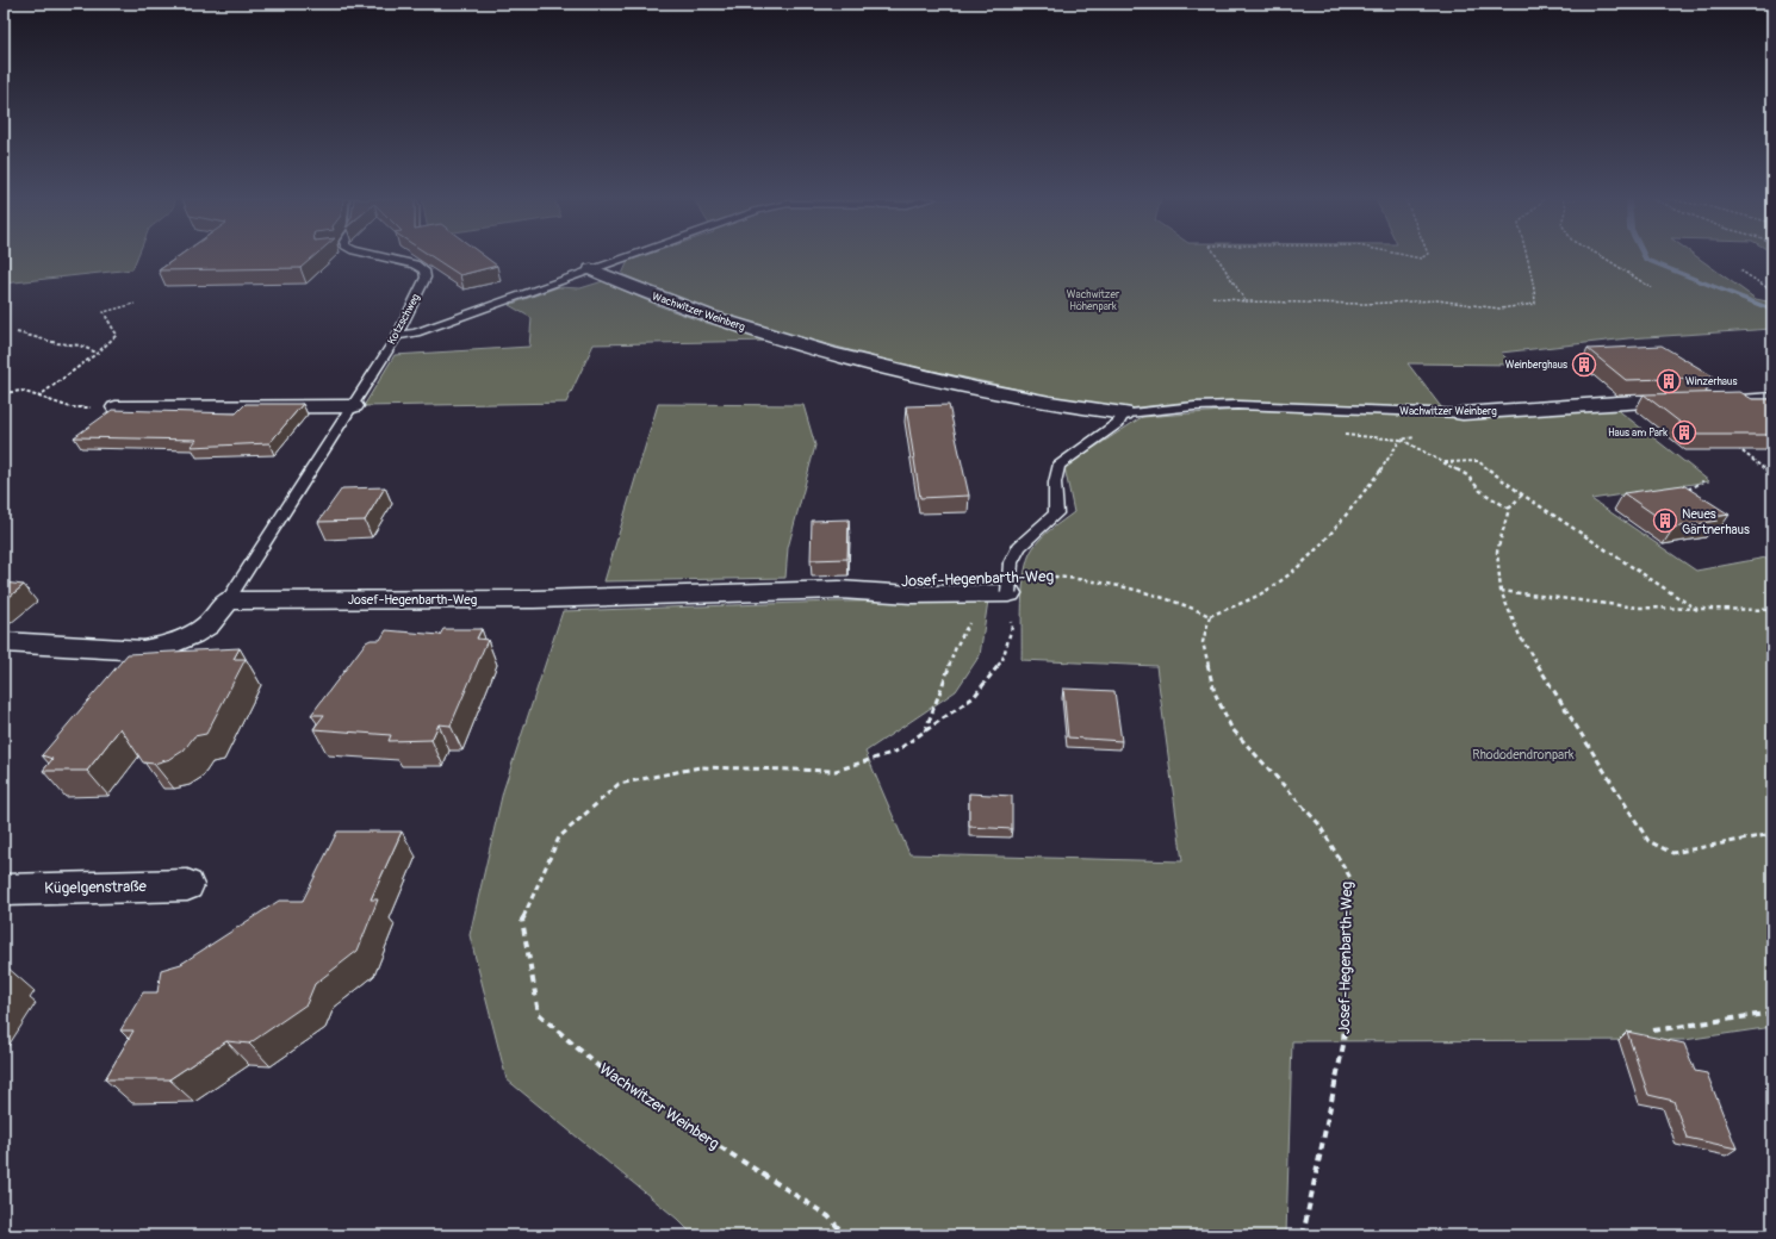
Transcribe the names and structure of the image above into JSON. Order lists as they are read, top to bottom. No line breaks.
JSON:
{"streets":{"street":["Wachwitzer Weinberg","Josef-Hegenbarth-Weg","Kügelgenstraße"],"lane":["Kotzschweg"]},"crossings":[["Wachwitzer Weinberg","Josef-Hegenbarth-Weg"],["Kotzschweg","Josef-Hegenbarth-Weg"]],"parks":["Wachwitzer Höhenpark","Rhododendronpark"],"places":{"building":["Weinberghaus","Winzerhaus","Haus am Park","Neues Gärtnerhaus"]}}
